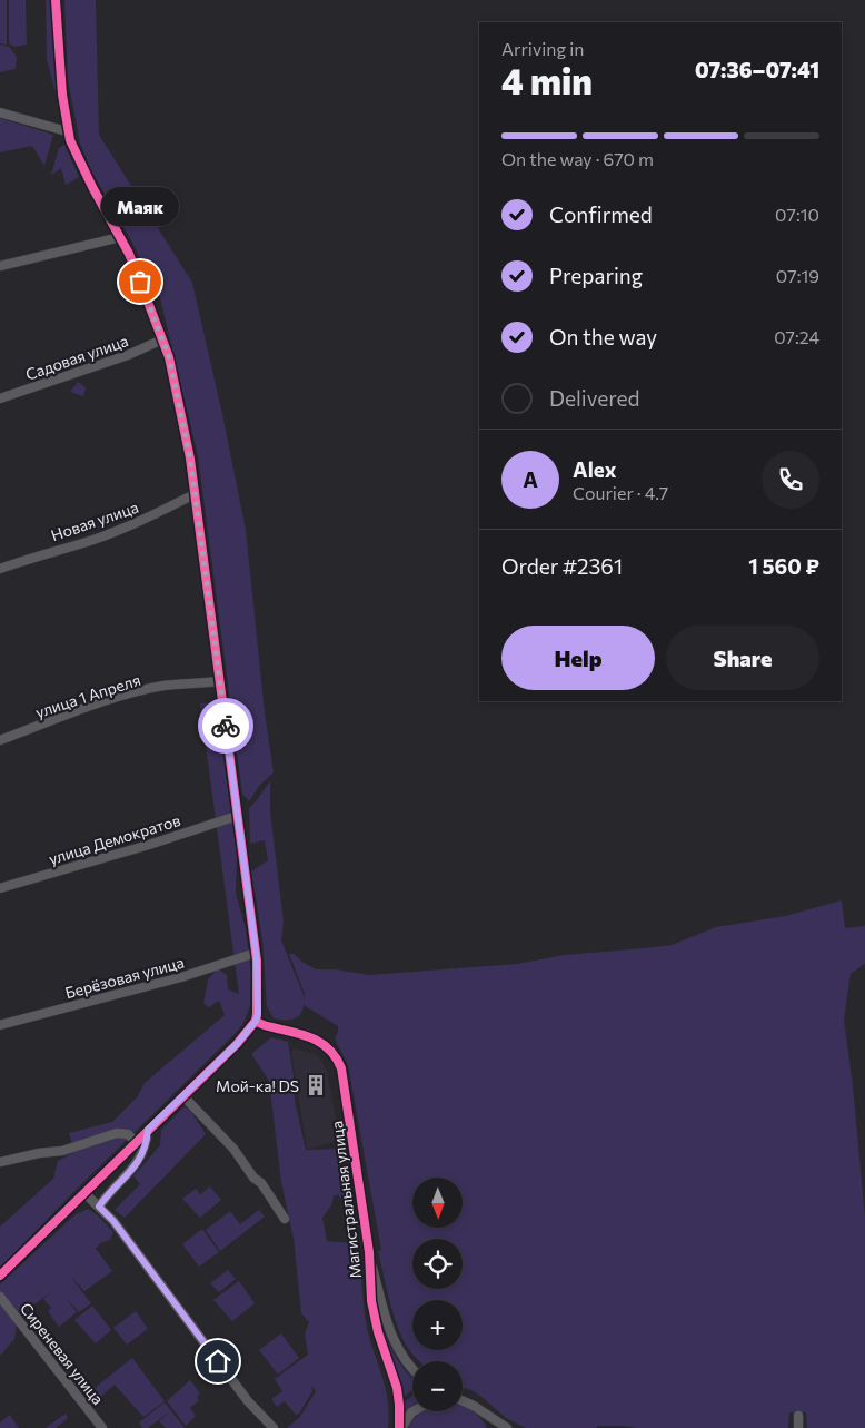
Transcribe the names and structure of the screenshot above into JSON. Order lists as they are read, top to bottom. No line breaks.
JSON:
{"streets":{"street":["Садовая улица","Новая улица","улица 1 Апреля","улица Демократов","Берёзовая улица","Магистральная улица","Сиреневая улица"]},"places":{"other":["Маяк"],"building":["Мой-ка! DS"]},"north":"bottom","page":{"heading":["4 min","Arriving in","07:36–07:41"],"panel":["Alex","Courier · 4.7","Order #2361","1 560 ₽"],"bar":"On the way · 670 m","list":[["Confirmed","07:10"],["Preparing","07:19"],["On the way","07:24"],"Delivered"],"bubble":"Маяк","round":"A","buttons":["Help","Share"],"map_buttons":["+","−"]}}
